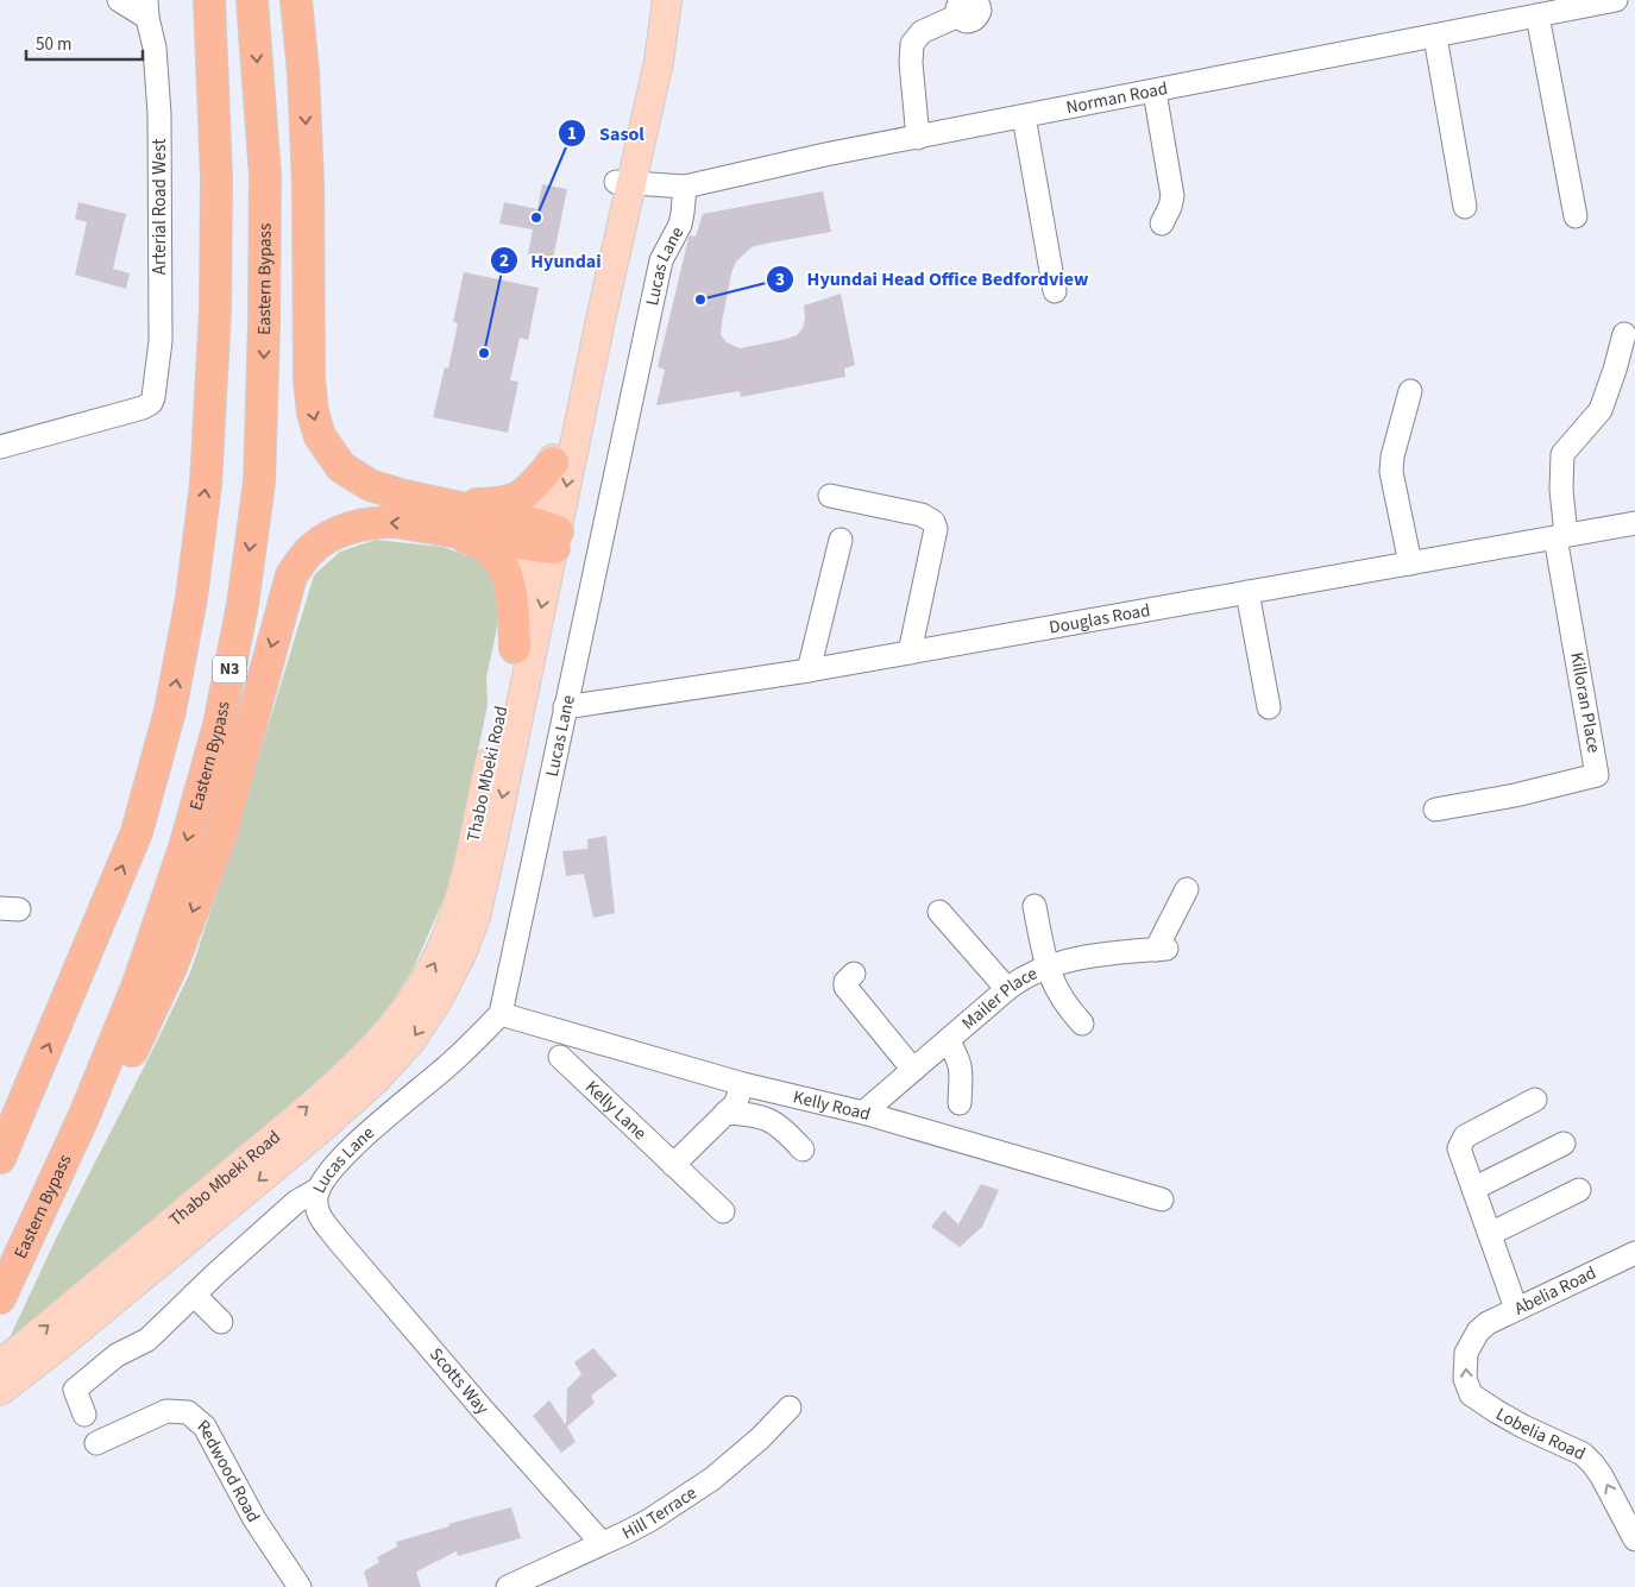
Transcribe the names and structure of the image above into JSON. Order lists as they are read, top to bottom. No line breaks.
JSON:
{"streets":{"highway":["Eastern Bypass","N3"],"main road":["Thabo Mbeki Road"],"street":["Norman Road","Arterial Road West","Lucas Lane","Douglas Road","Killoran Place","Mailer Place","Kelly Road","Kelly Lane","Abelia Road","Scotts Way","Lobelia Road","Redwood Road","Hill Terrace"]},"crossings":[["Norman Road","Lucas Lane"],["Norman Road","Thabo Mbeki Road"],["Lucas Lane","Douglas Road"],["Lucas Lane","Kelly Road"],["Lucas Lane","Scotts Way"],["Douglas Road","Killoran Place"],["Mailer Place","Kelly Road"],["Abelia Road","Lobelia Road"],["Scotts Way","Hill Terrace"]],"one_way":["Lobelia Road"],"places":["Sasol","Hyundai Head Office Bedfordview","Hyundai"],"scale_bar":"50 m"}
